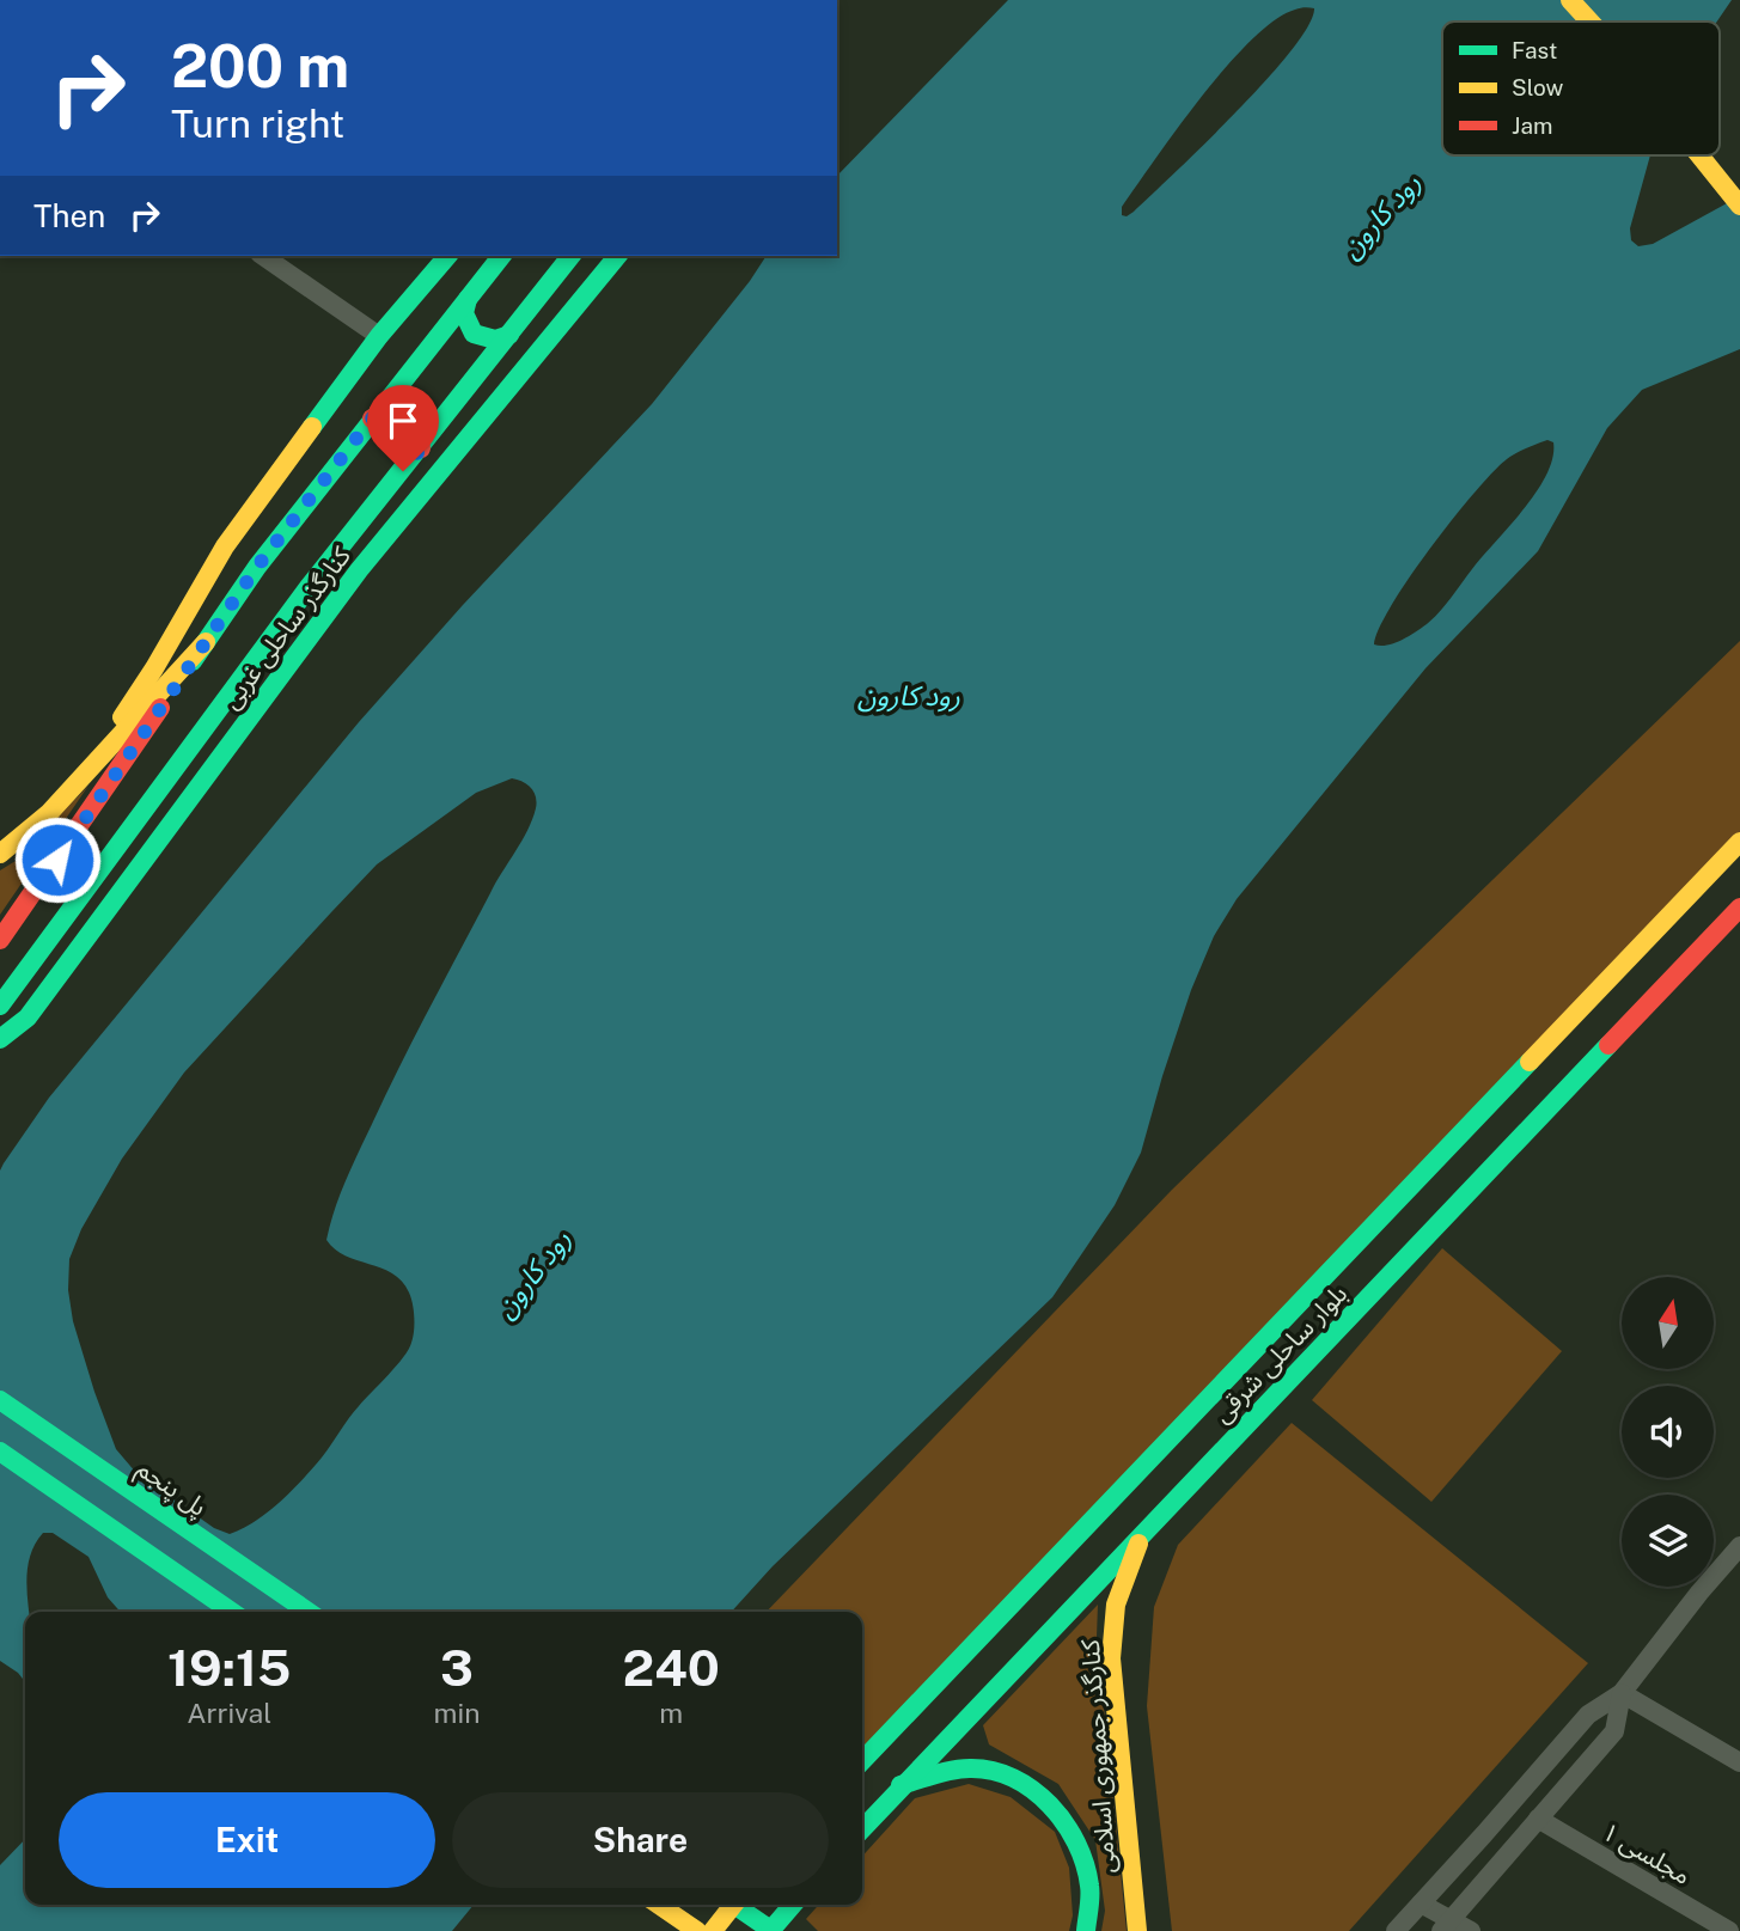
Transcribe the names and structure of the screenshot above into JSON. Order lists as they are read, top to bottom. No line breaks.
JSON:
{"streets":{"main road":["کنارگذر ساحلی غربی","بلوار ساحلی شرقی","پل پنجم","کنارگذر جمهوری اسلامی"],"street":["مجلسی ۱"]},"crossings":[["بلوار ساحلی شرقی","کنارگذر جمهوری اسلامی"]],"water":["رود کارون"],"legend":["Fast","Slow","Jam"],"north":"top","page":{"turn":["200 m","Turn right"],"then":"Then","eta":["19:15","Arrival","3","min","240","m"],"buttons":["Exit","Share"]}}
